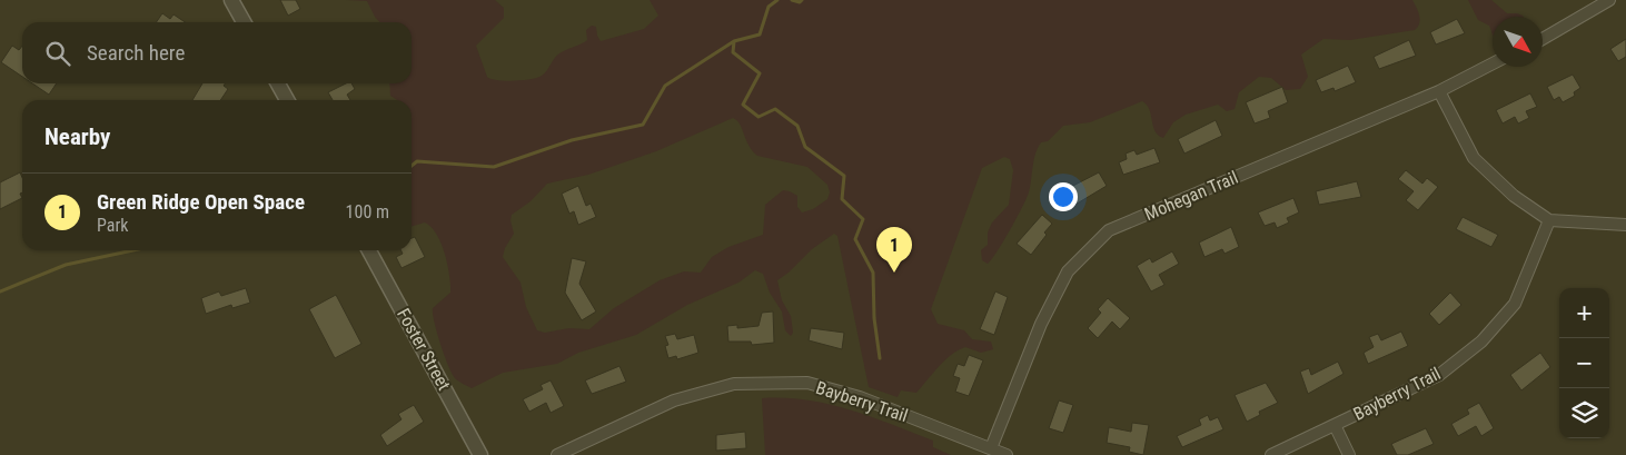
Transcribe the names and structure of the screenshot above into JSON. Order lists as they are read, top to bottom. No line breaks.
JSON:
{"streets":{"street":["Mohegan Trail","Foster Street","Bayberry Trail"]},"crossings":[["Mohegan Trail","Bayberry Trail"]],"north":"bottom right","page":{"search":"Search here","heading":"Nearby","list":[{"mark":"1","name":"Green Ridge Open Space","note":"Park","value":"100 m"}],"pins":"1","map_buttons":["+","−"]}}
